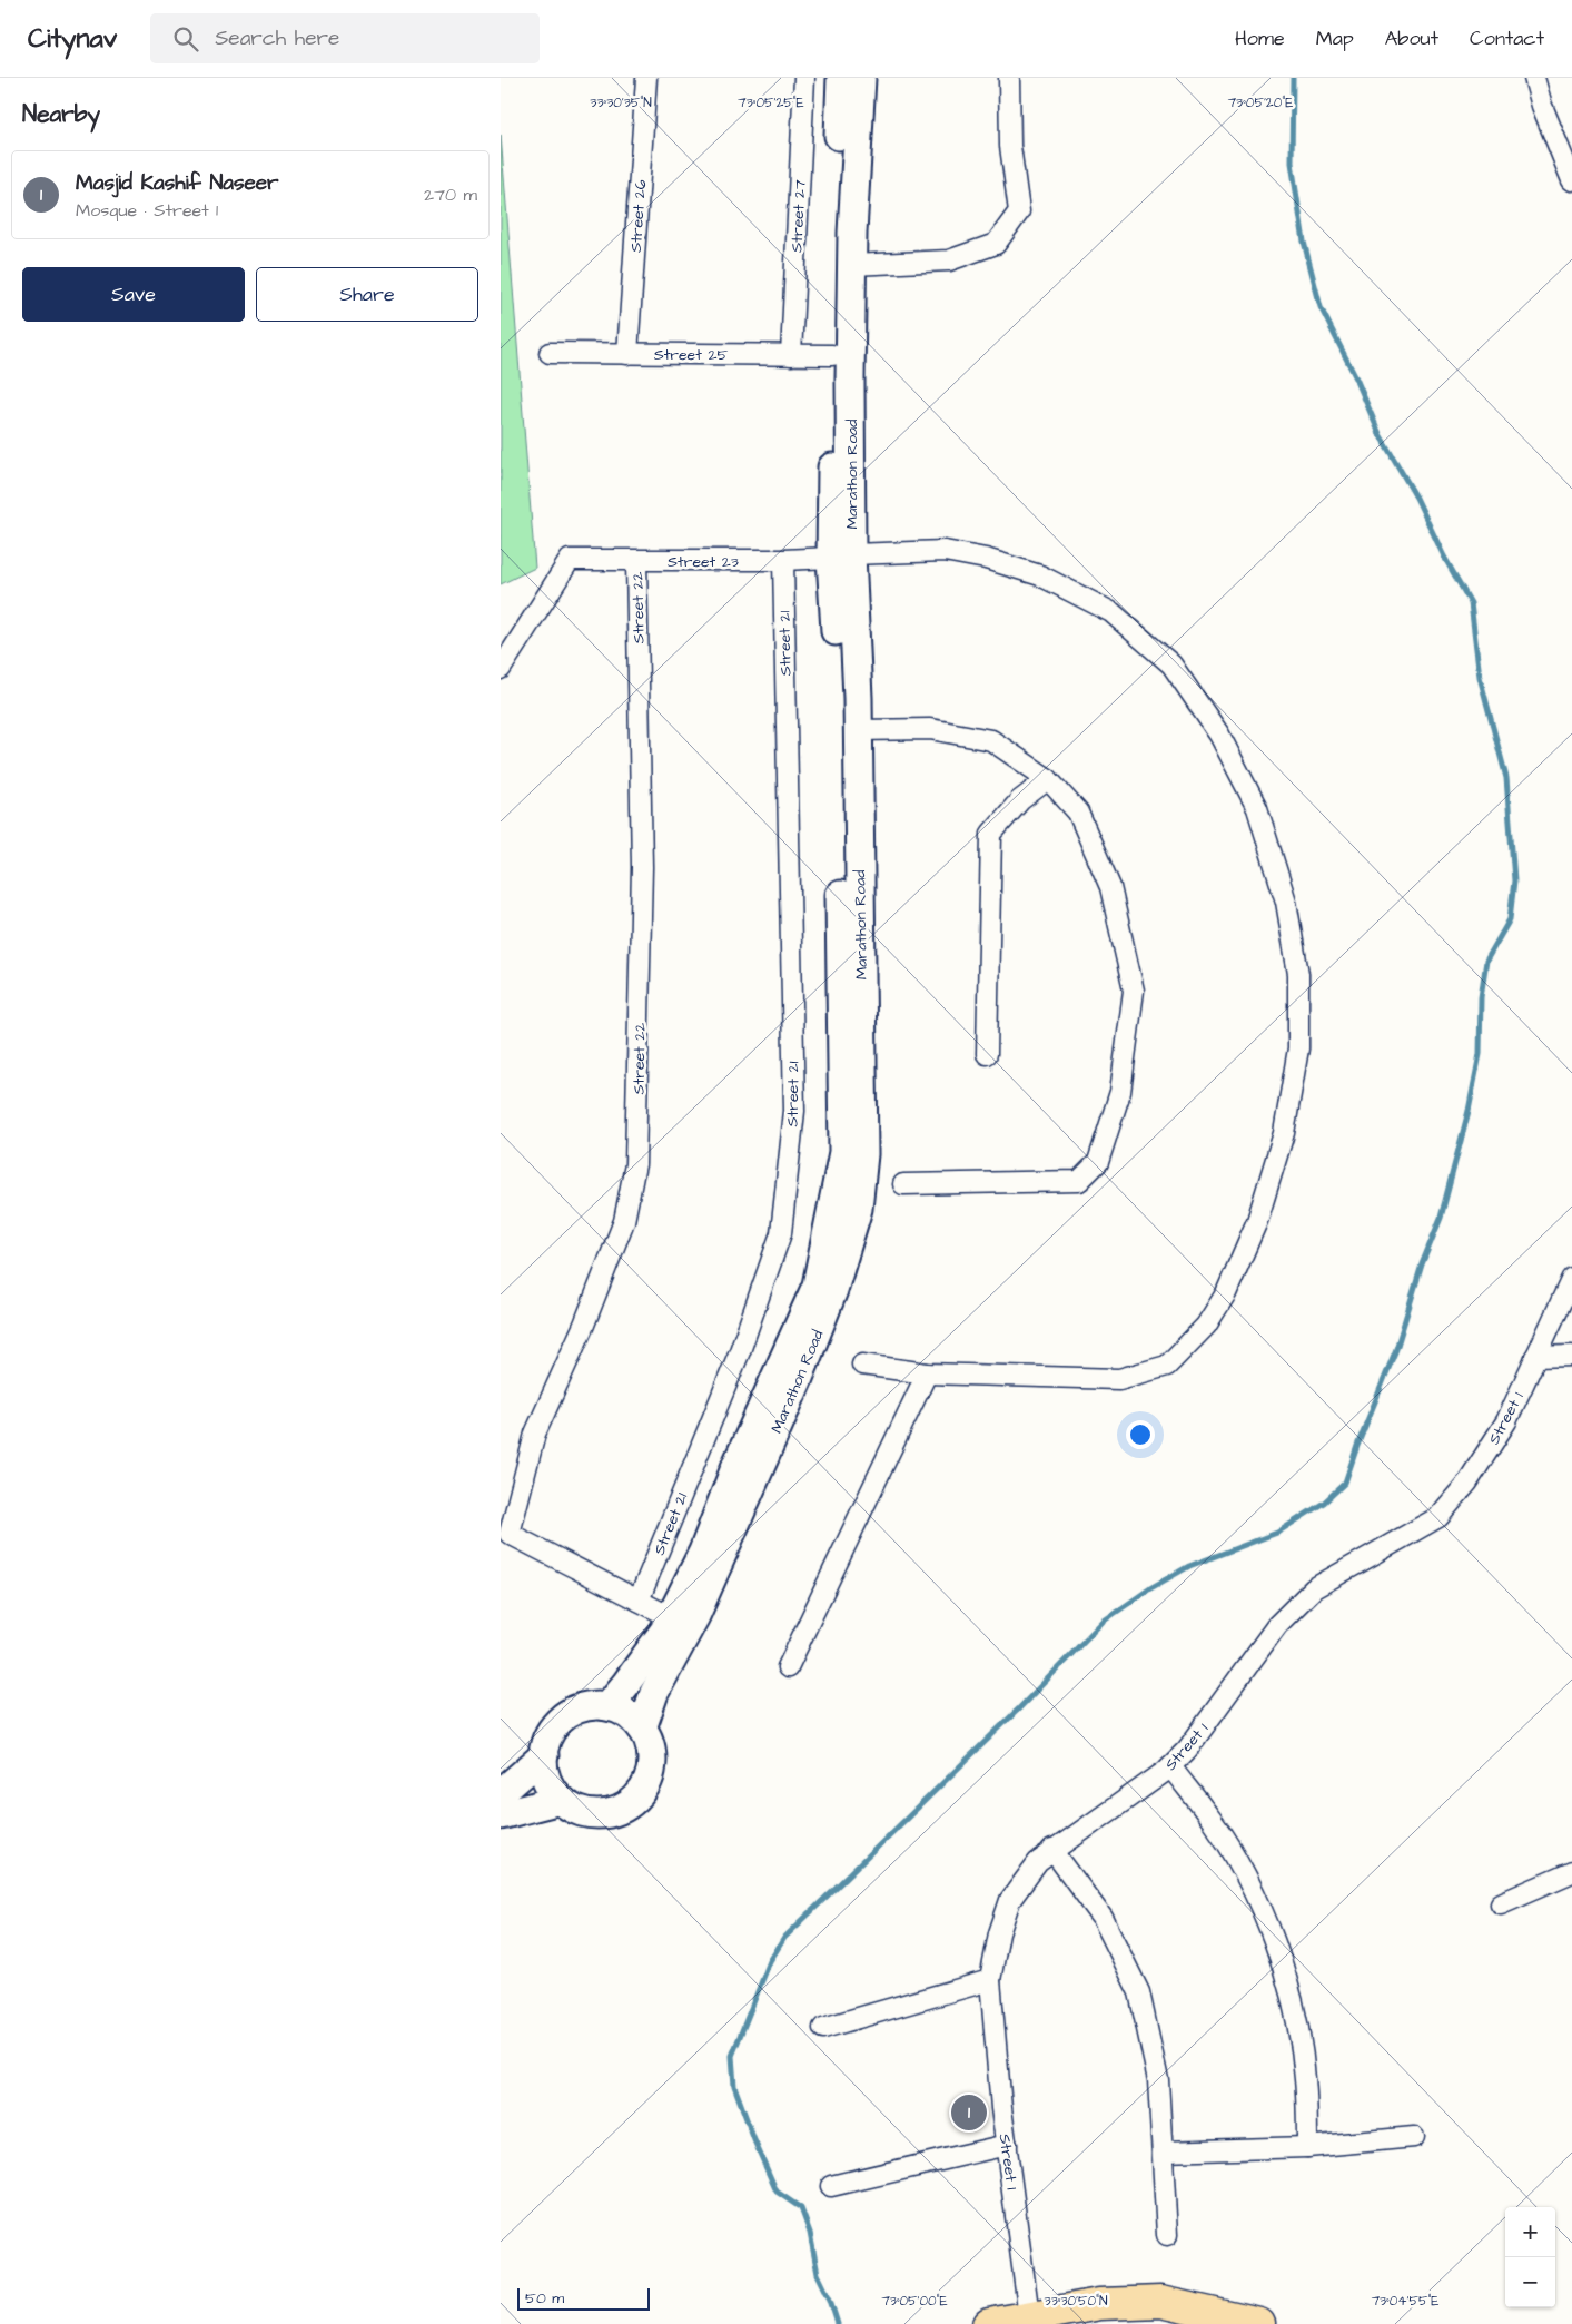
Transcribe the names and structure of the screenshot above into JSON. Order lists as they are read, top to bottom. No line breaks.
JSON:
{"streets":{"main road":["Marathon Road"],"street":["Street 26","Street 27","Street 25","Street 23","Street 22","Street 21","Street 1"]},"crossings":[["Street 26","Street 25"],["Street 27","Street 25"],["Street 25","Marathon Road"],["Marathon Road","Street 23"],["Street 23","Street 22"],["Street 23","Street 21"],["Street 22","Street 21"]],"scale_bar":"50 m","page":{"header":"Citynav","search":"Search here","nav":["Home","Map","About","Contact"],"heading":"Nearby","list":[{"mark":"1","name":"Masjid Kashif Naseer","note":"Mosque · Street 1","value":"270 m"}],"buttons":["Save","Share"],"pins":"1","map_buttons":["+","−"],"scale":"50 m"},"coordinates":["73°05'25\"E","73°05'20\"E","33°30'35\"N","33°30'50\"N","73°05'00\"E","73°04'55\"E"]}
